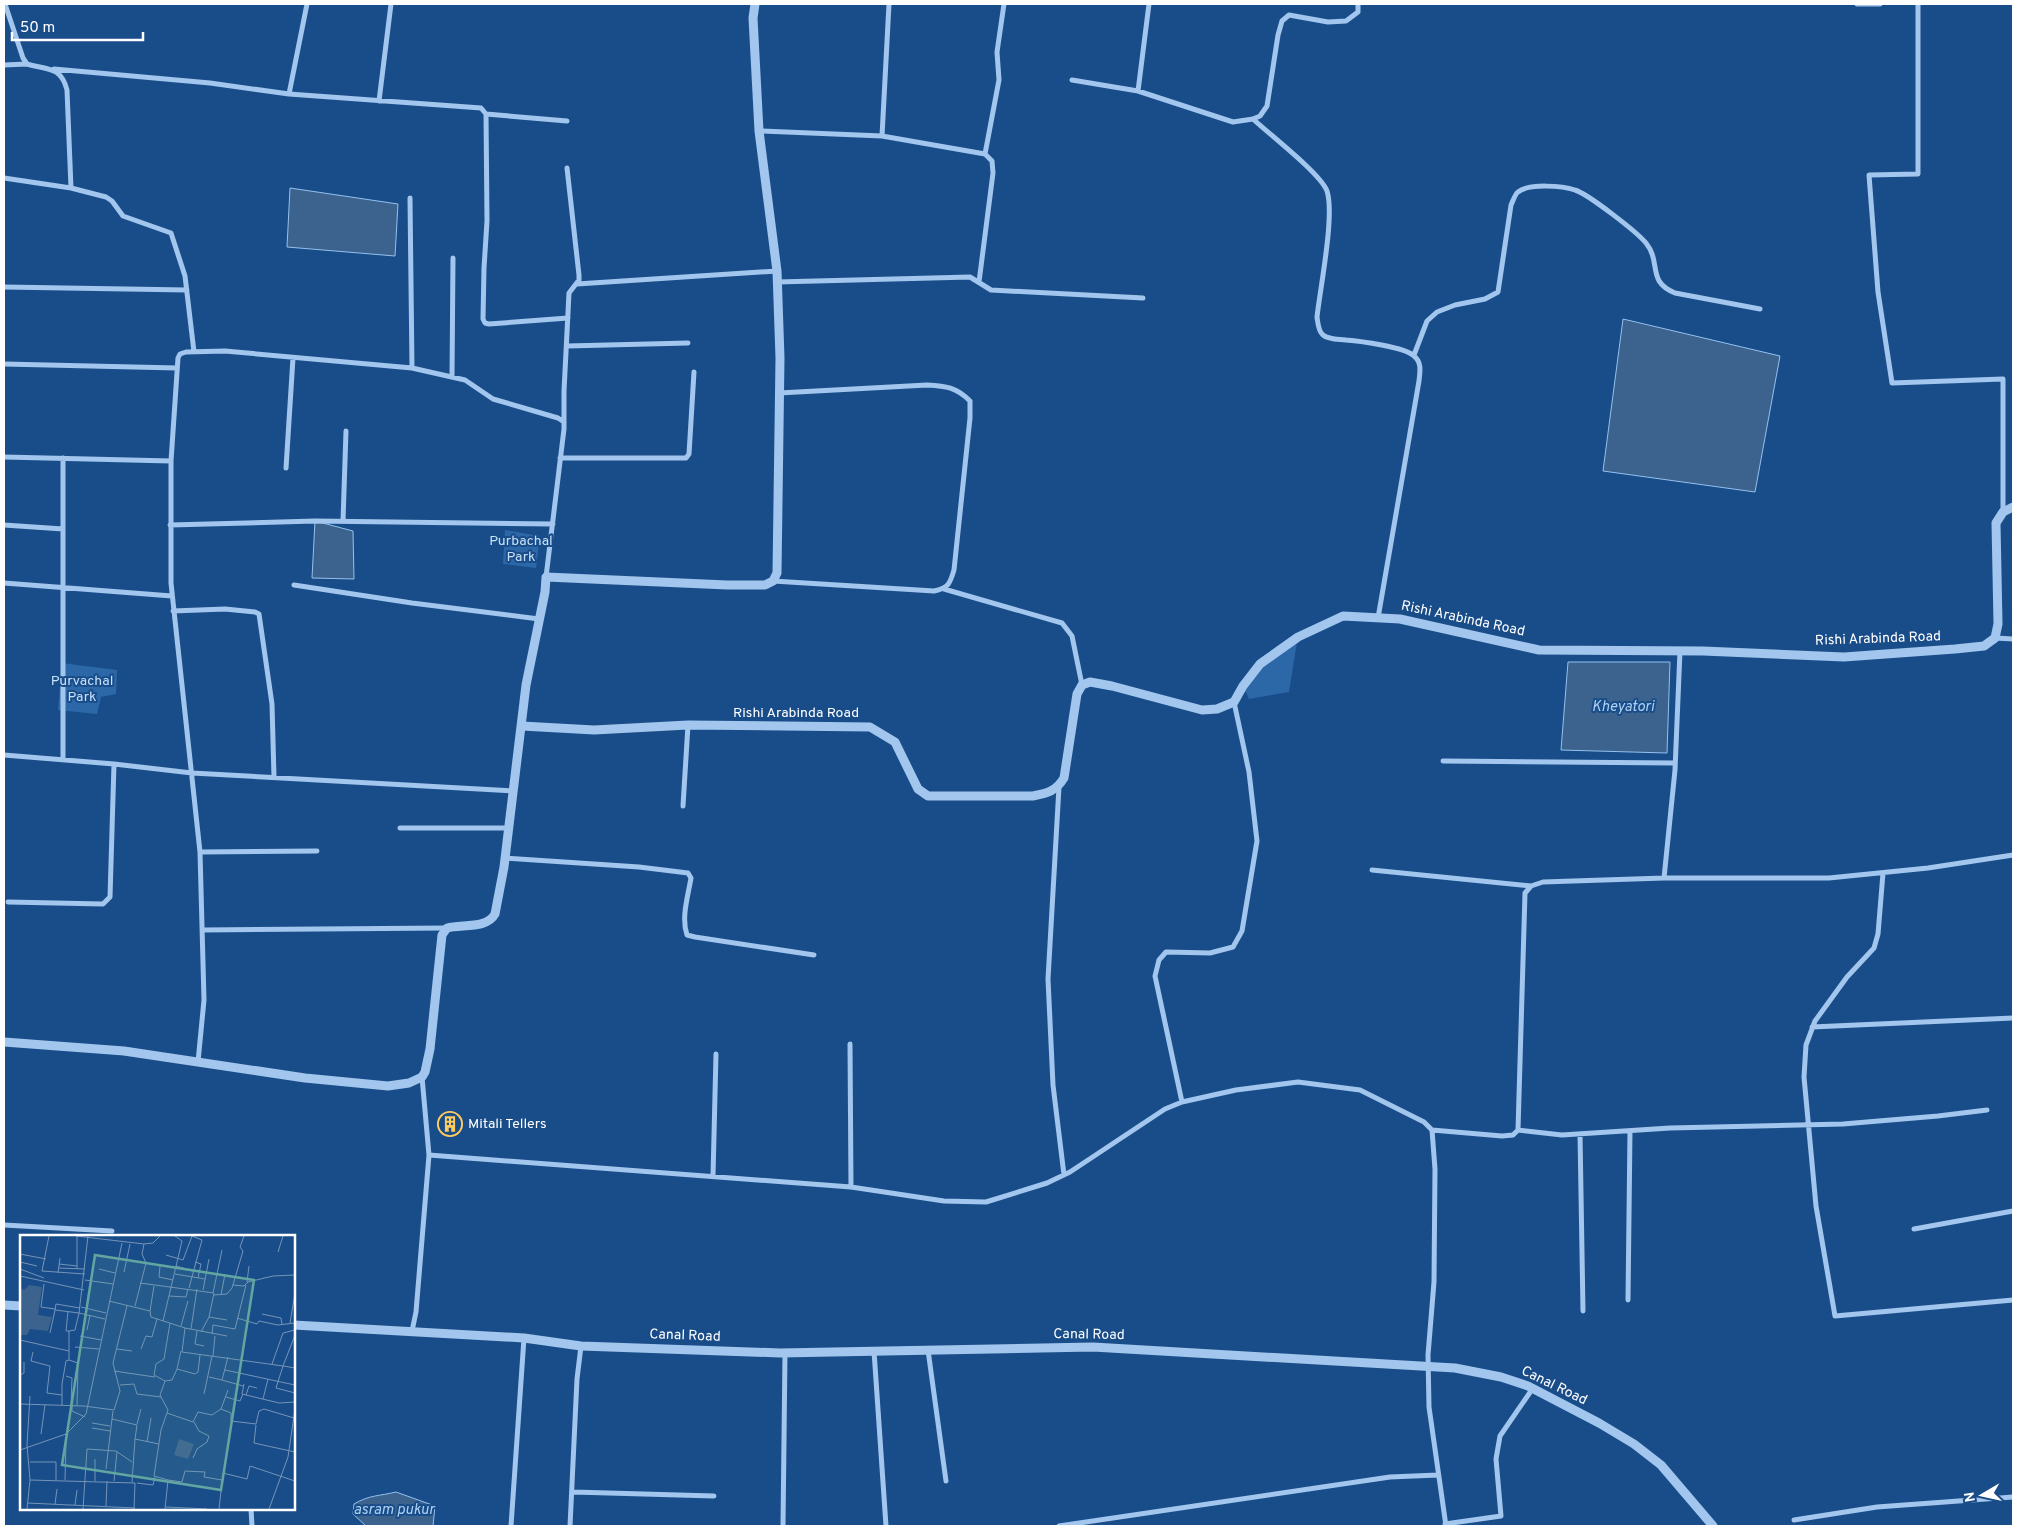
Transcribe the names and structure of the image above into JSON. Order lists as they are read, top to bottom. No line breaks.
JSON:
{"streets":{"street":["Rishi Arabinda Road","Canal Road"]},"water":["Kheyatori","asram pukur"],"parks":["Purbachal Park","Purvachal Park"],"places":{"building":["Mitali Tellers"]},"scale_bar":"50 m","north":"left"}
